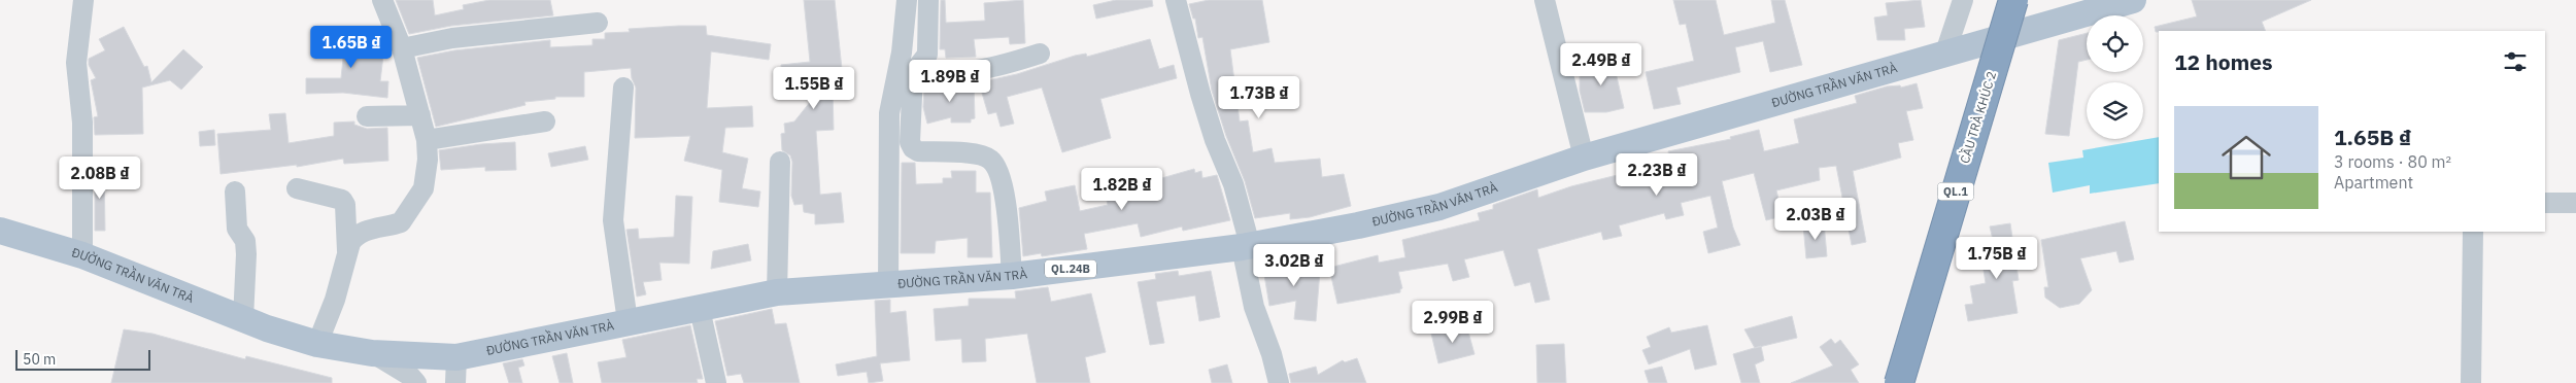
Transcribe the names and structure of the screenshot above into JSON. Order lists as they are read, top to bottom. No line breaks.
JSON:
{"streets":{"highway":["CẦU TRÀ KHÚC 2","QL.1"],"main road":["ĐƯỜNG TRẦN VĂN TRÀ","QL.24B"]},"scale_bar":"50 m","page":{"price":["1.65B ₫","2.49B ₫","1.89B ₫","1.55B ₫","1.73B ₫","2.23B ₫","2.08B ₫","1.82B ₫","2.03B ₫","1.75B ₫","3.02B ₫","2.99B ₫"],"heading":"12 homes","list":[{"name":"1.65B ₫","note":"3 rooms · 80 m² · Apartment"}],"scale":"50 m"}}
